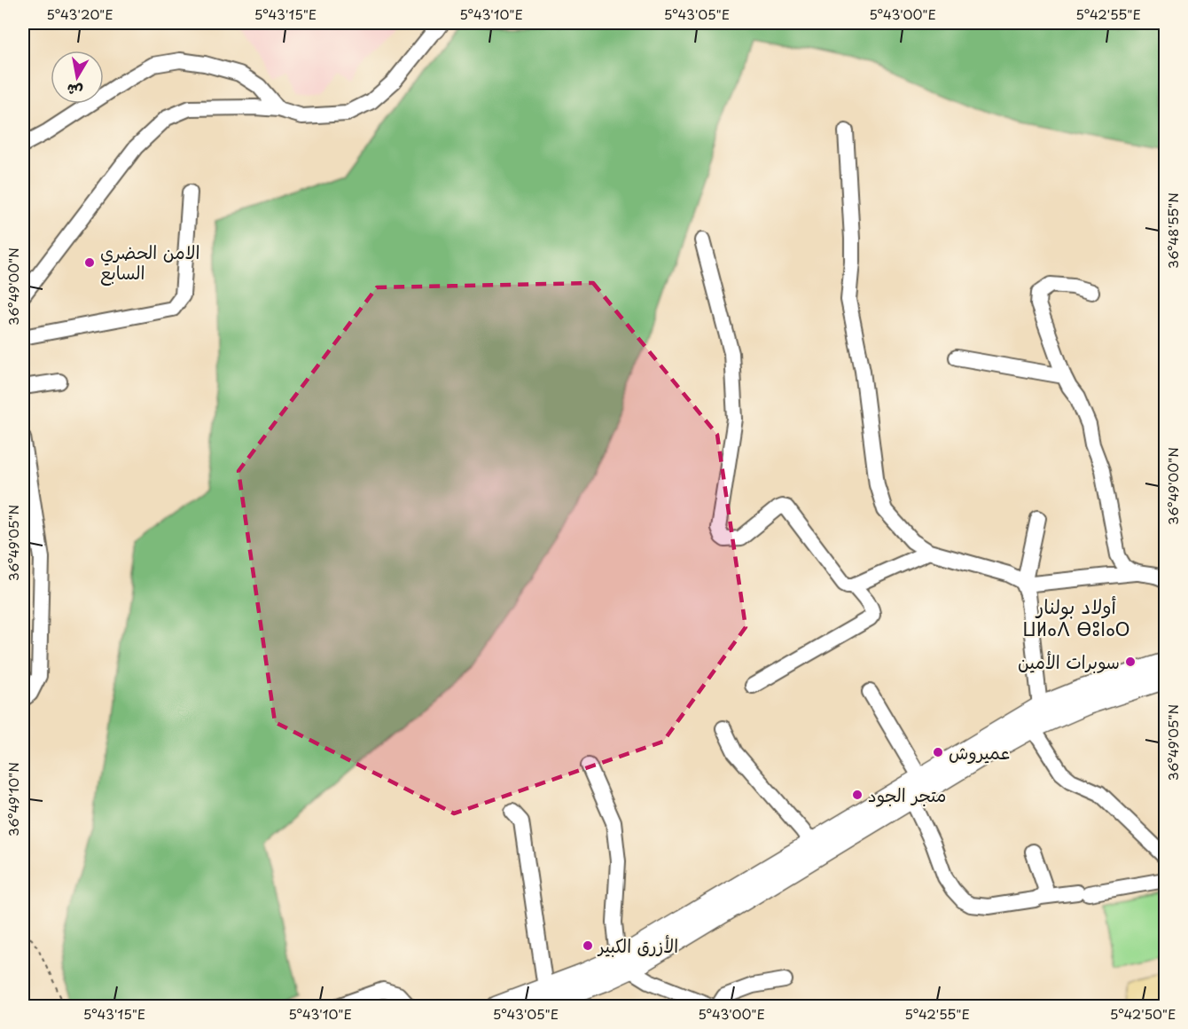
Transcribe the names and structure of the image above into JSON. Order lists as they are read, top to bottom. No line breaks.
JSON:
{"districts":["أولاد بولنار ⵡⵍⴰⴷ ⴱⵓⵏⴰⵔ"],"places":["الامن الحضري السابع","سوبرات الأمين","عميروش","متجر الجود","الأزرق الكبير"],"north":"bottom","coordinates":["5°43'20\"E","5°43'15\"E","5°43'10\"E","5°43'05\"E","5°43'00\"E","5°42'55\"E","36°48'55\"N","36°49'00\"N","36°49'05\"N","36°49'10\"N","5°42'50\"E"]}
